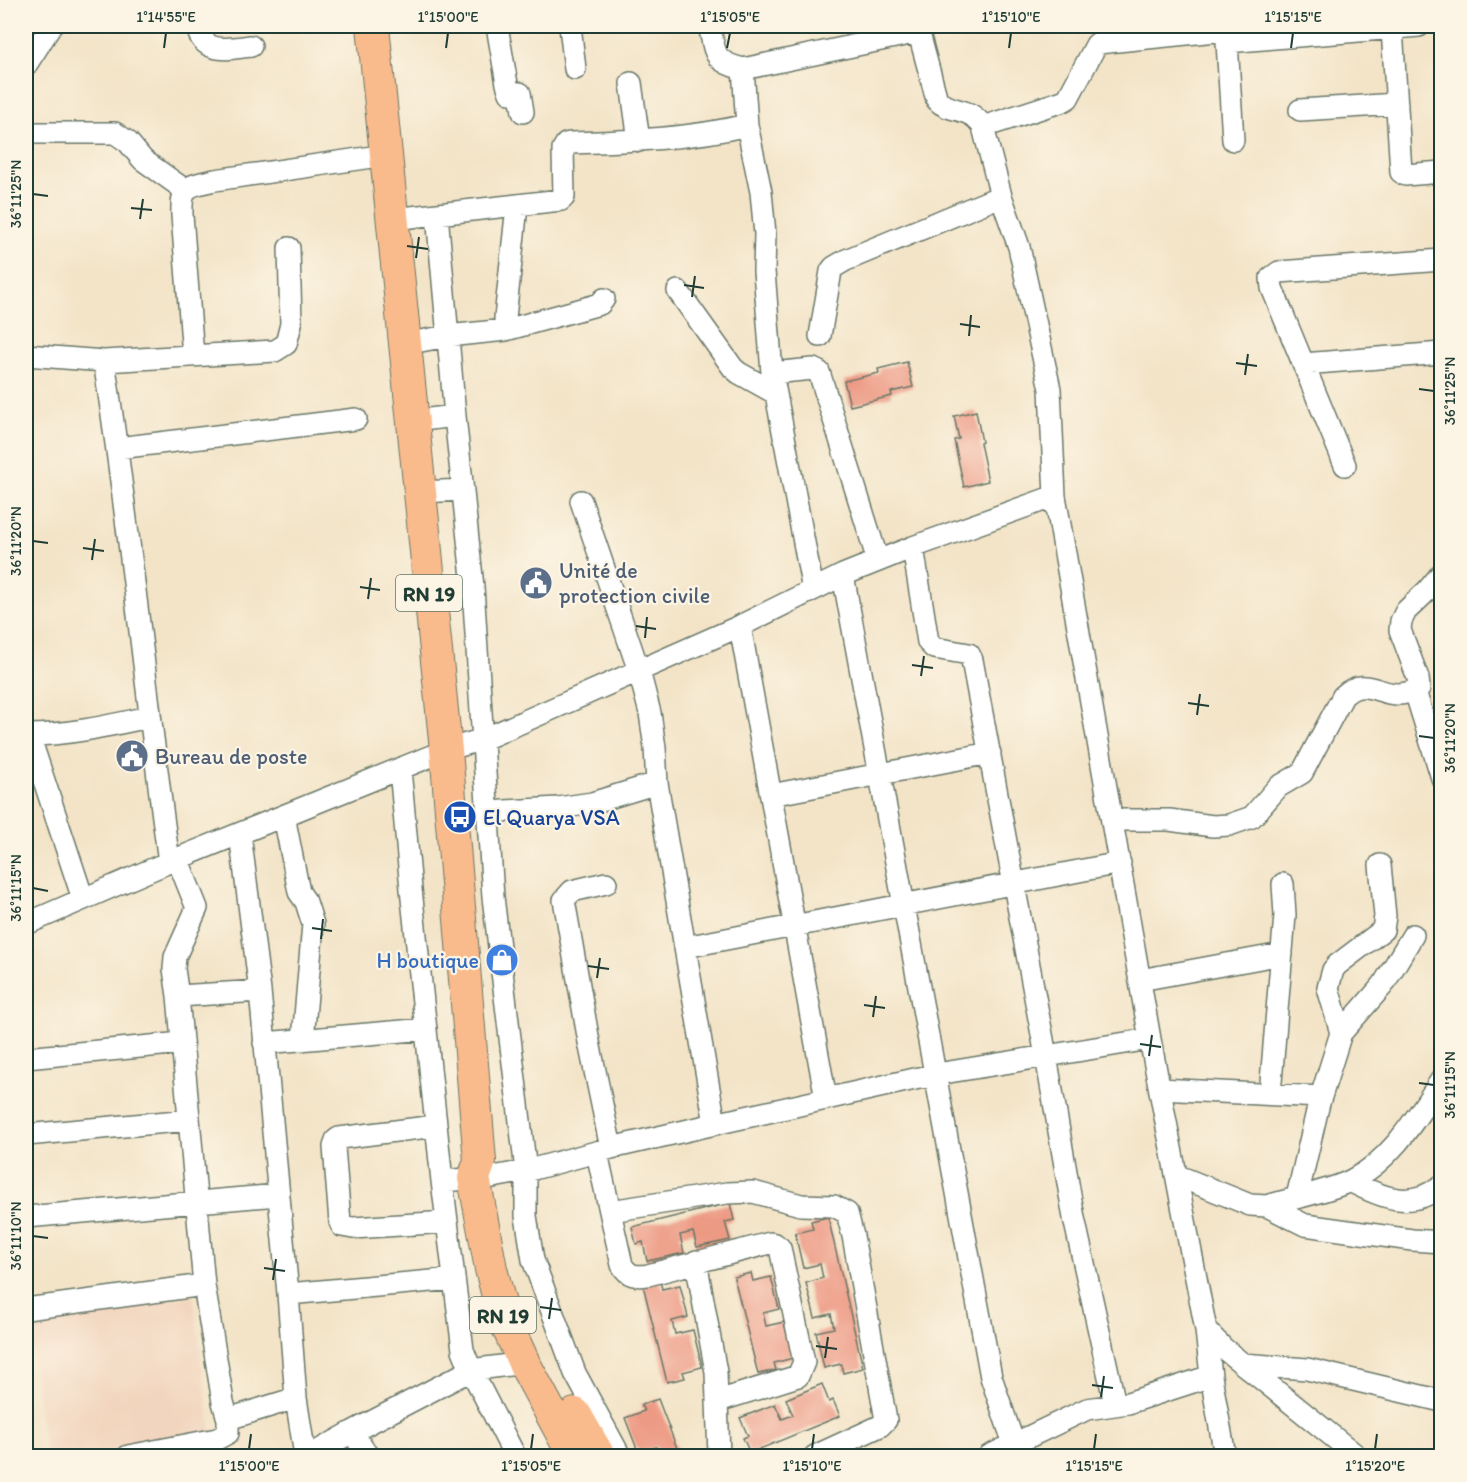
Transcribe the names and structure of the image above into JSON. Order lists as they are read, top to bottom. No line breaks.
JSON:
{"streets":{"highway":["RN 19"]},"places":{"public building":["Unité de protection civile","Bureau de poste"],"bus stop":["El Quarya VSA"],"shop":["H boutique"]},"coordinates":["1°14'55\"E","1°15'00\"E","1°15'05\"E","1°15'10\"E","1°15'15\"E","36°11'25\"N","36°11'20\"N","36°11'15\"N","36°11'10\"N","1°15'20\"E"]}
